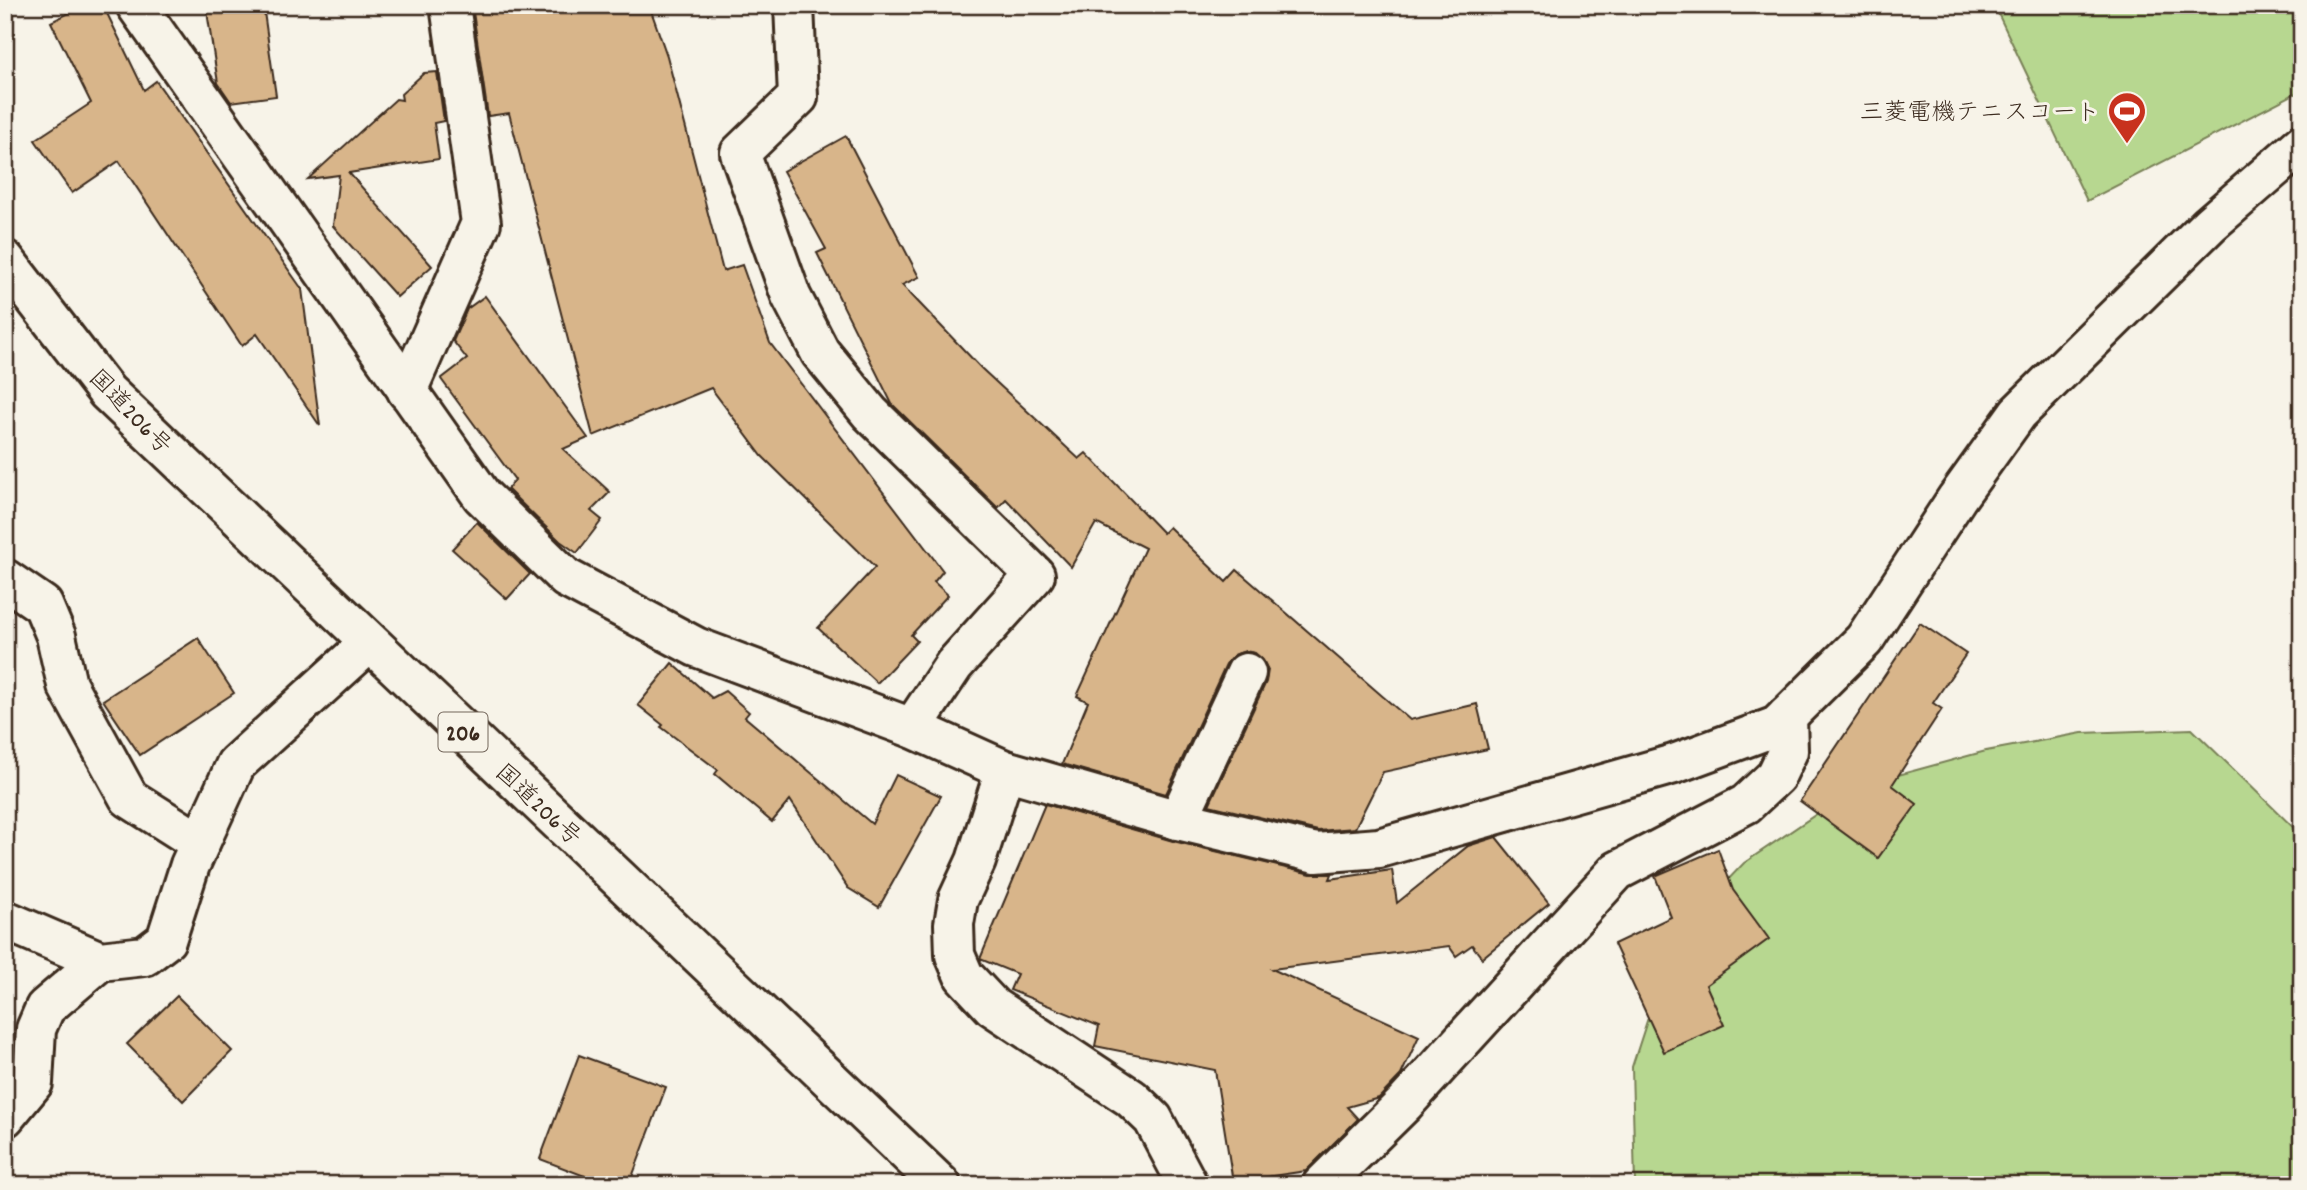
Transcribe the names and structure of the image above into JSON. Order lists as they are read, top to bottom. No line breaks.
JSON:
{"streets":{"main road":["国道206号","206"]},"places":{"sports":["三菱電機テニスコート"]}}
